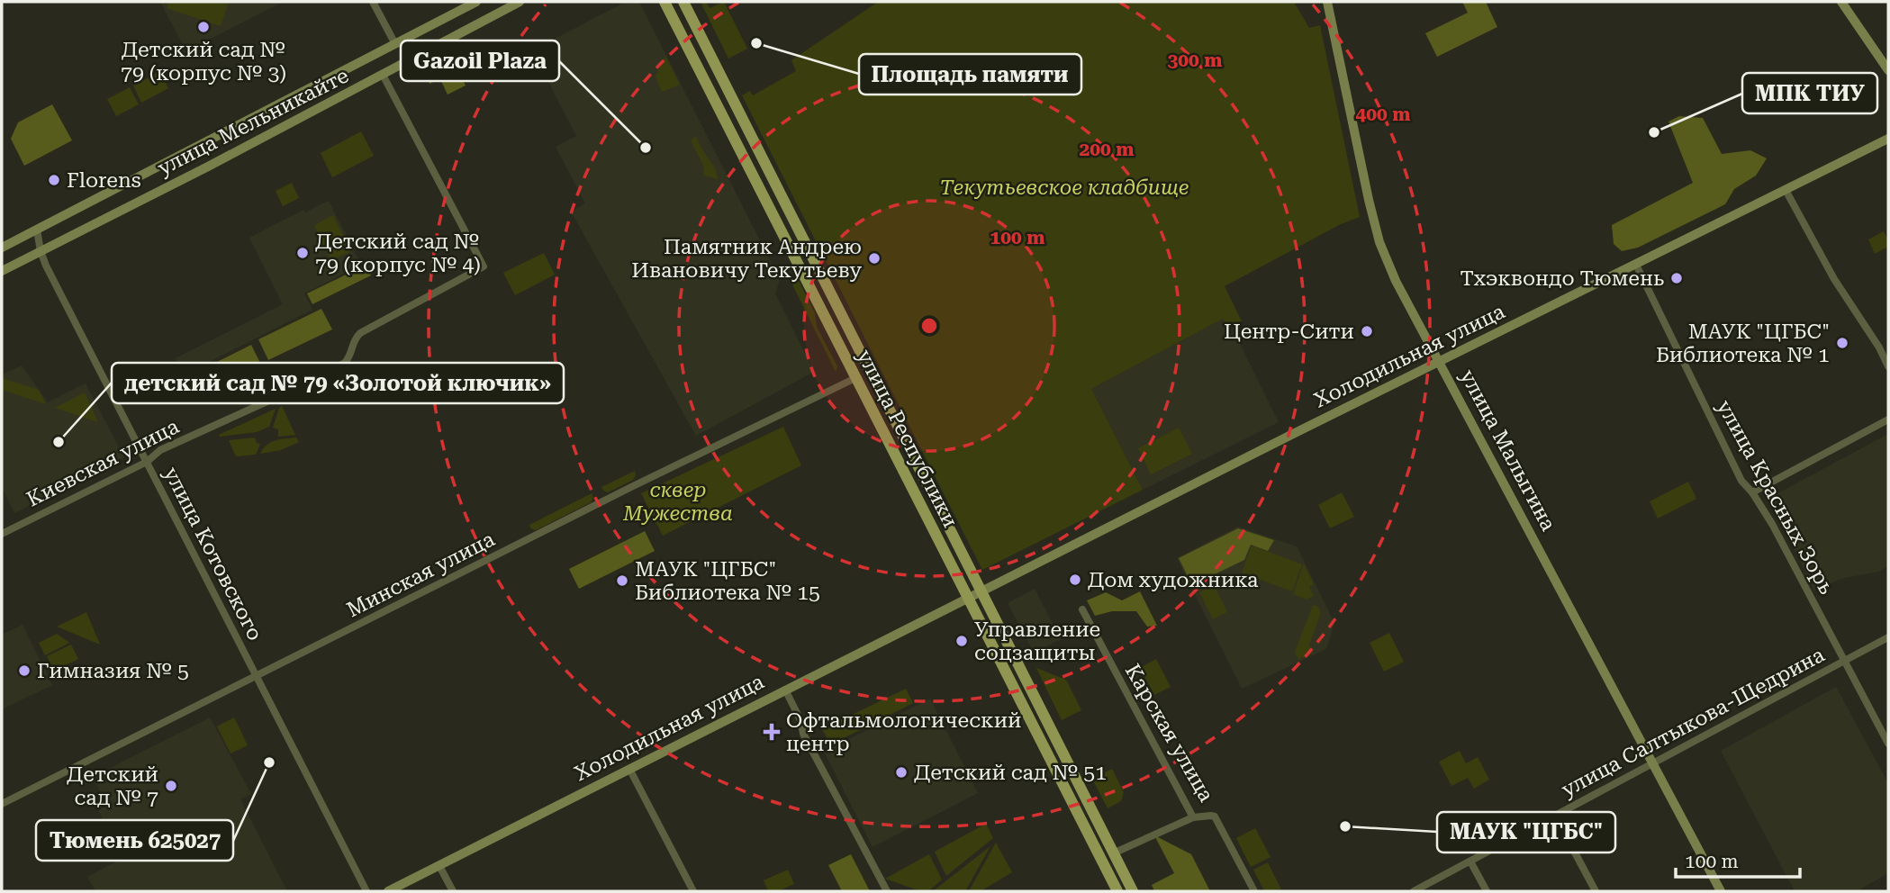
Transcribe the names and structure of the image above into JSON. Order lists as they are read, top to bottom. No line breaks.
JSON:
{"streets":{"main road":["улица Республики"],"street":["улица Мельникайте","Холодильная улица","улица Малыгина","Киевская улица","улица Красных Зорь","улица Котовского","Минская улица","улица Салтыкова-Щедрина","Карская улица"]},"crossings":[["улица Мельникайте","Киевская улица"],["улица Мельникайте","улица Котовского"],["Холодильная улица","улица Республики"],["Холодильная улица","улица Малыгина"],["Холодильная улица","улица Красных Зорь"],["улица Республики","Минская улица"],["улица Малыгина","улица Салтыкова-Щедрина"],["Киевская улица","улица Котовского"],["улица Красных Зорь","улица Салтыкова-Щедрина"],["улица Котовского","Минская улица"]],"parks":["Текутьевское кладбище","сквер Мужества"],"places":{"other":["Детский сад № 79 (корпус № 3)","Площадь памяти","МПК ТИУ","Gazoil Plaza","Florens","Детский сад № 79 (корпус № 4)","Памятник Андрею Ивановичу Текутьеву","Тхэквондо Тюмень","Центр-Сити","МАУК \"ЦГБС\" Библиотека № 1","детский сад № 79 «Золотой ключик»","Дом художника","МАУК \"ЦГБС\" Библиотека № 15","Управление соцзащиты","Гимназия № 5","Тюмень 625027","Детский сад № 51","Детский сад № 7","МАУК \"ЦГБС\""],"health":["Офтальмологический центр"]},"scale_bar":"100 m","rings":["300 m","400 m","200 m","100 m"]}
